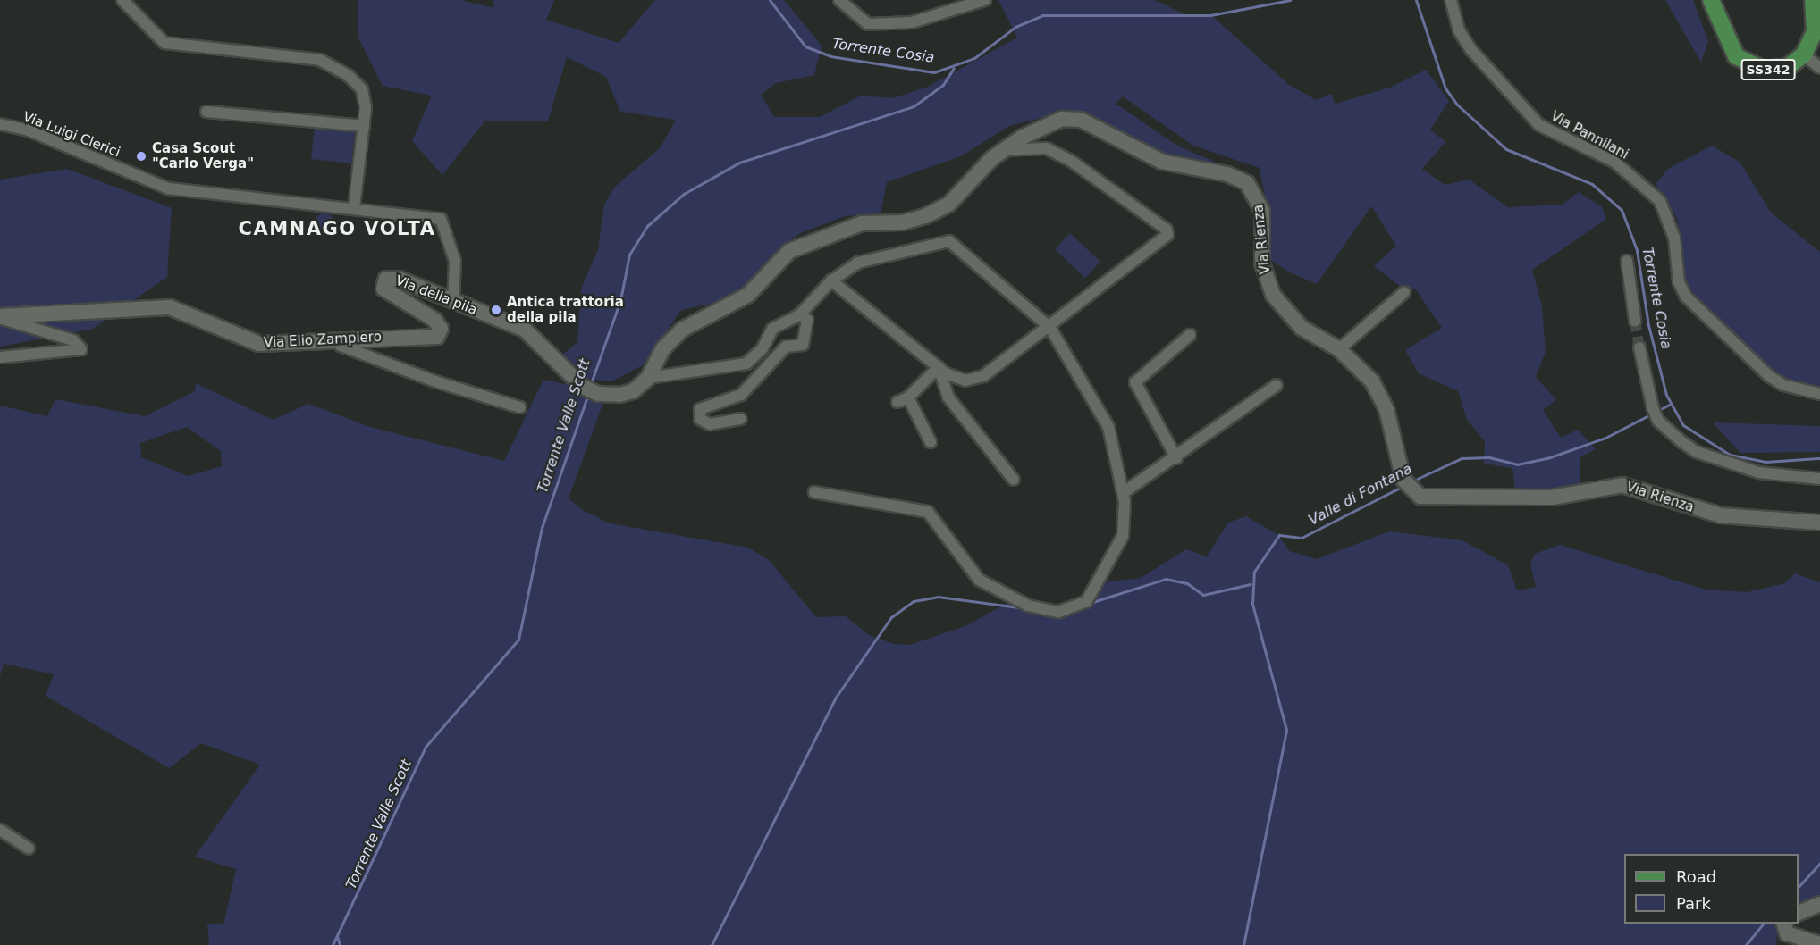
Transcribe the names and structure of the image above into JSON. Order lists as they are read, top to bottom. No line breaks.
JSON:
{"streets":{"main road":["SS342"],"street":["Via Luigi Clerici","Via Pannilani","Via Rienza","Via della pila","Via Elio Zampiero"]},"crossings":[["Via Luigi Clerici","Via della pila"],["Via Rienza","Via della pila"],["Via della pila","Via Elio Zampiero"]],"districts":["CAMNAGO VOLTA"],"water":["Torrente Cosia","Torrente Valle Scott","Valle di Fontana"],"places":["Casa Scout \"Carlo Verga\"","Antica trattoria della pila"],"legend":["Road","Park"]}
